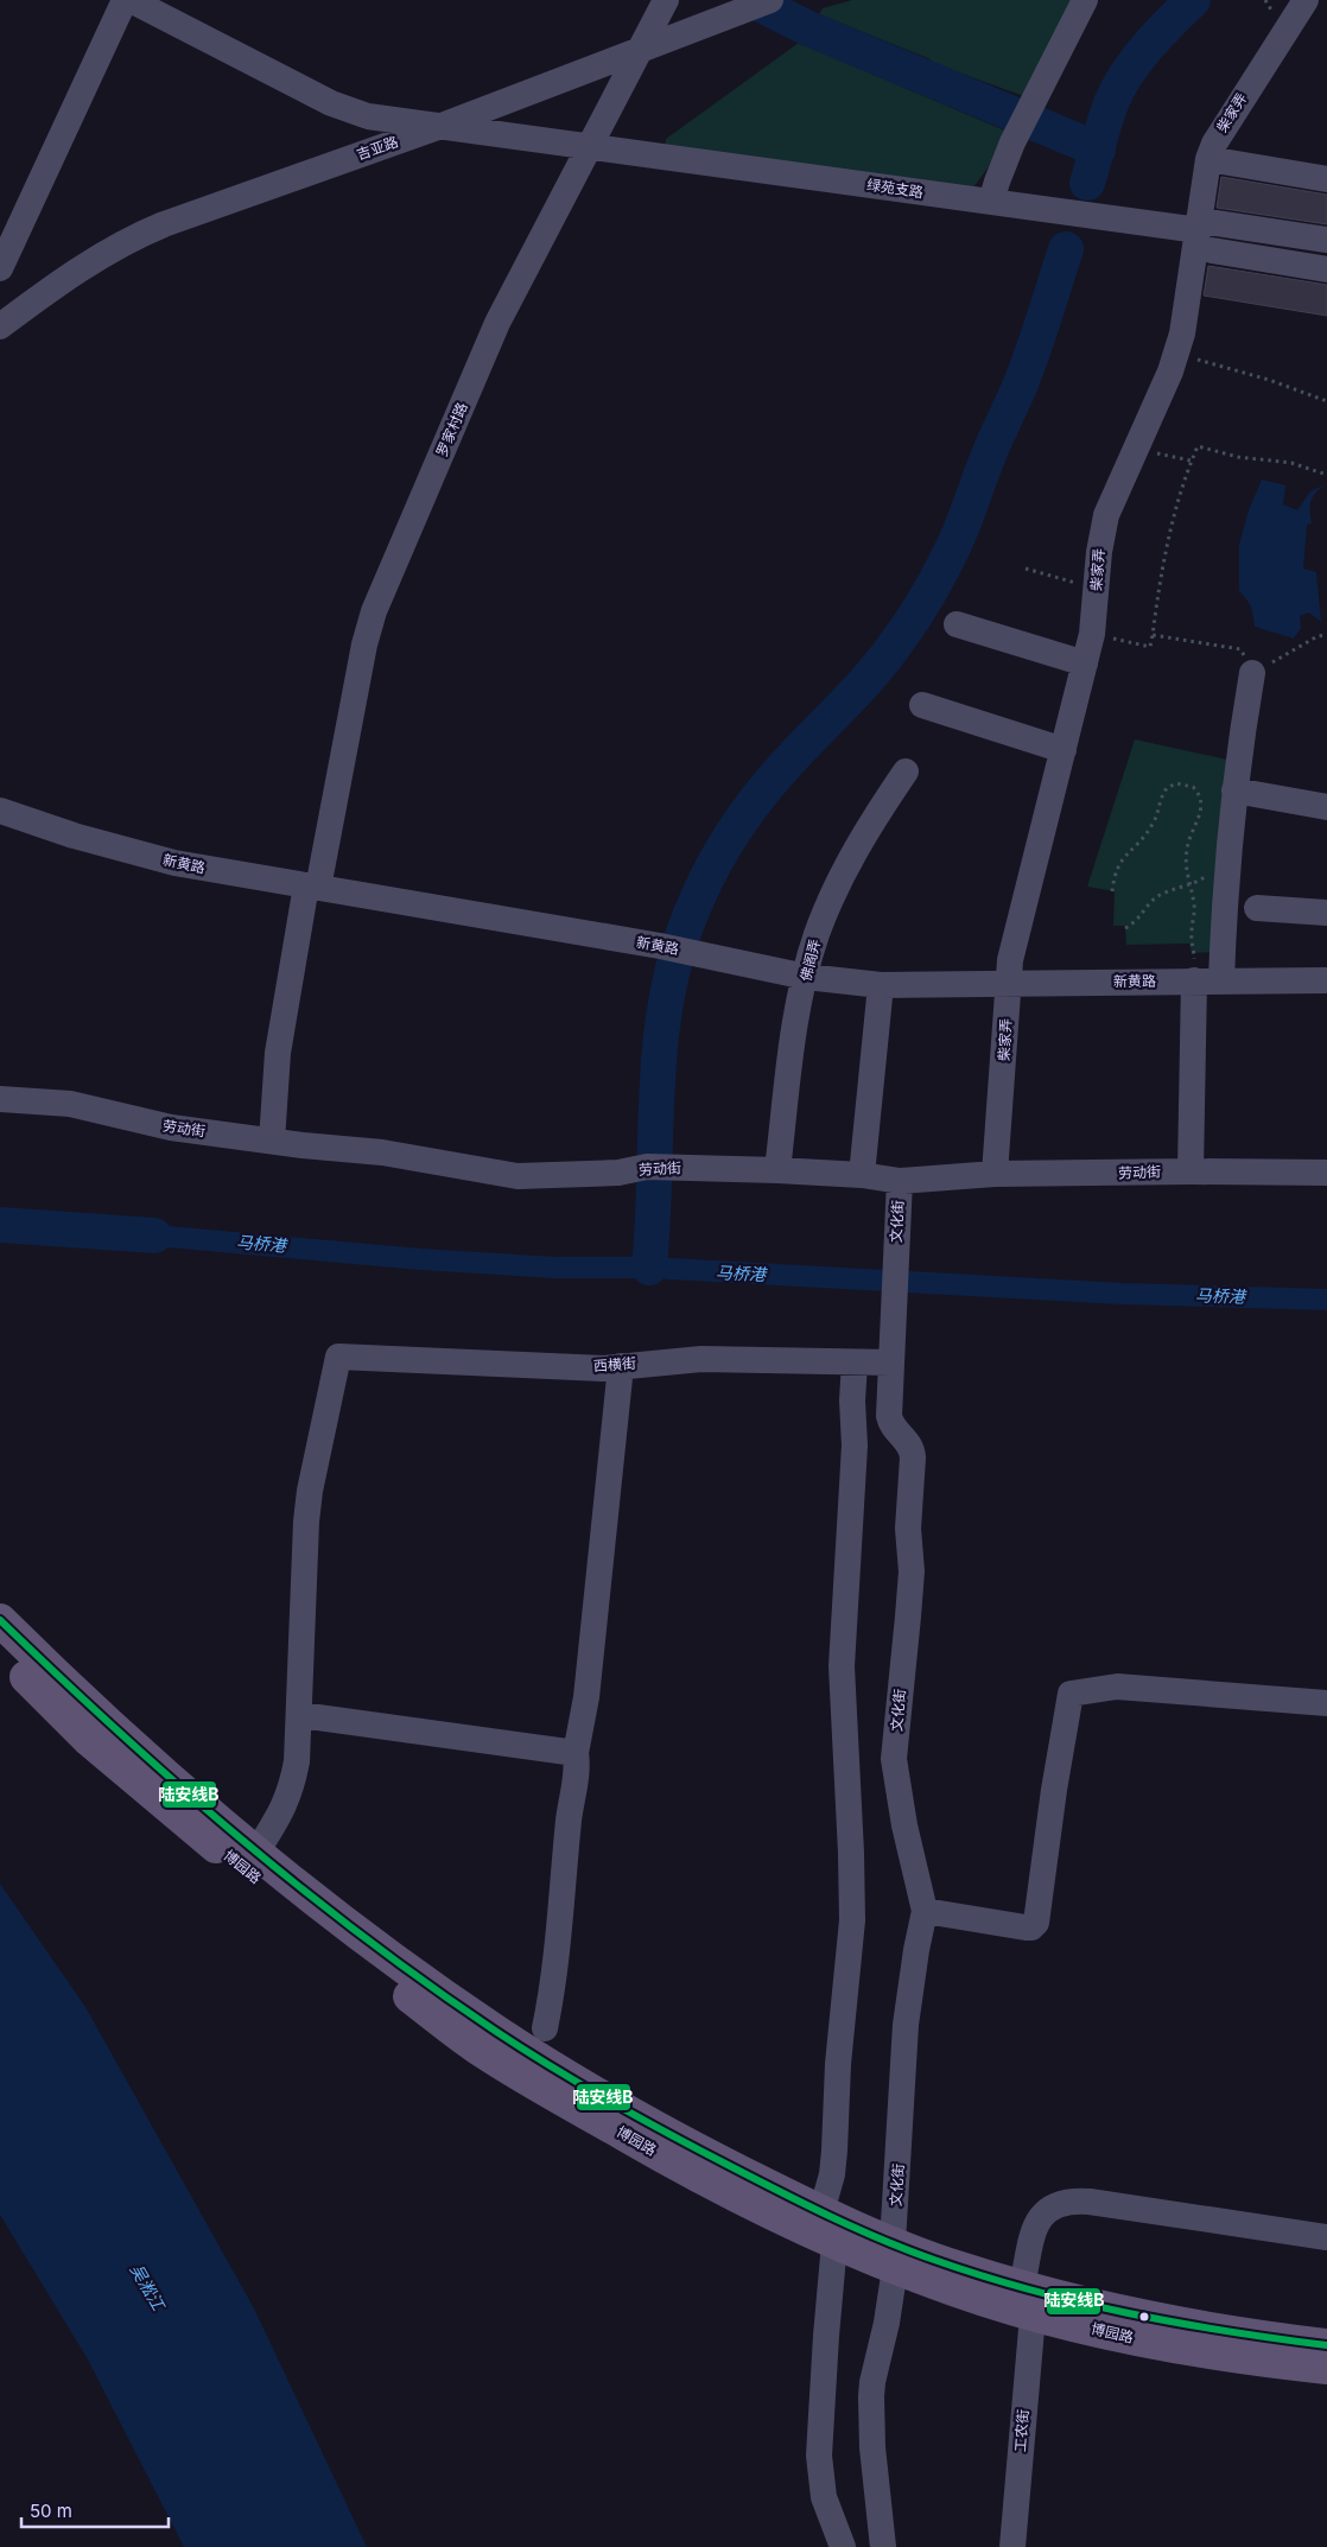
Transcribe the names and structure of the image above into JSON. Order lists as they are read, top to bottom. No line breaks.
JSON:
{"streets":{"main road":["博园路"],"street":["柴家弄","吉亚路","绿苑支路","罗家村路","新黄路","佛阁弄","劳动街","文化街","西横街","工农街"]},"crossings":[["柴家弄","绿苑支路"],["柴家弄","新黄路"],["柴家弄","劳动街"],["吉亚路","绿苑支路"],["吉亚路","罗家村路"],["绿苑支路","罗家村路"],["罗家村路","新黄路"],["罗家村路","劳动街"],["新黄路","佛阁弄"],["佛阁弄","劳动街"],["劳动街","文化街"],["文化街","西横街"],["文化街","博园路"],["博园路","工农街"]],"water":["马桥港","吴淞江"],"lines":["transit line 陆安线B"],"scale_bar":"50 m"}
